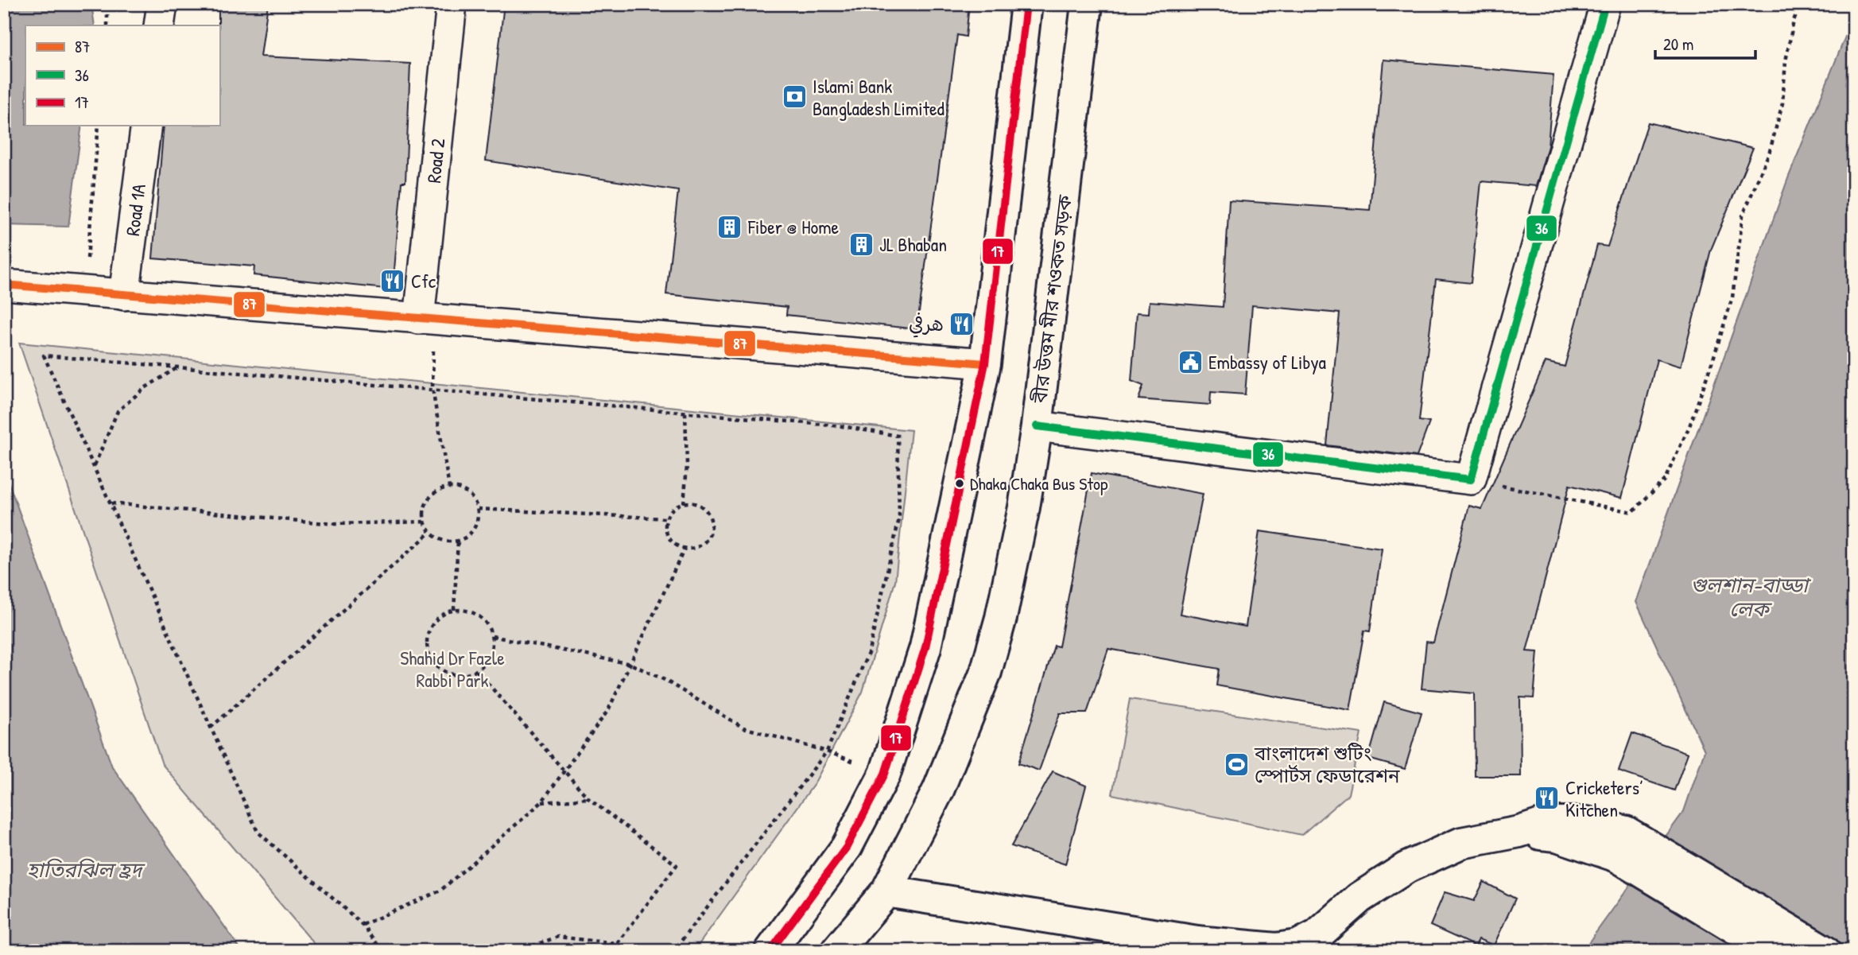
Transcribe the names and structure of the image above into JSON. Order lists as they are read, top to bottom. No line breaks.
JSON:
{"streets":{"main road":["বীর উত্তম মীর শওকত সড়ক"],"street":["Road 2","Road 1A"]},"water":["গুলশান-বাড্ডা লেক","হাতিরঝিল হ্রদ"],"parks":["Shahid Dr Fazle Rabbi Park"],"places":{"bank":["Islami Bank Bangladesh Limited"],"building":["Fiber @ Home","JL Bhaban"],"restaurant":["Cfc","هرفي","Cricketers’ Kitchen"],"public building":["Embassy of Libya"],"other":["Dhaka Chaka Bus Stop"],"sports":["বাংলাদেশ শুটিং স্পোর্টস ফেডারেশন"]},"lines":["transit line 36","transit line 17","transit line 87"],"legend":["87","36","17"],"scale_bar":"20 m"}
